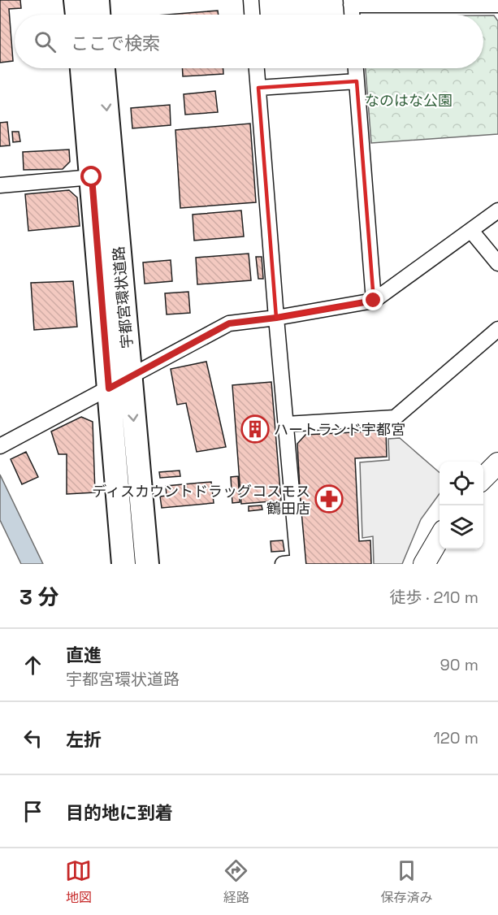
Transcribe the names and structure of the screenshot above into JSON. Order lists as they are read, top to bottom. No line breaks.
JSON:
{"streets":{"main road":["宇都宮環状道路"]},"parks":["なのはな公園"],"places":{"building":["ハートランド宇都宮"],"pharmacy":["ディスカウントドラッグコスモス 鶴田店"]},"page":{"search":"ここで検索","heading":["3 分","徒歩 · 210 m"],"list":[["直進","宇都宮環状道路","90 m"],["左折","120 m"],"目的地に到着"],"nav":["地図","経路","保存済み"]}}
